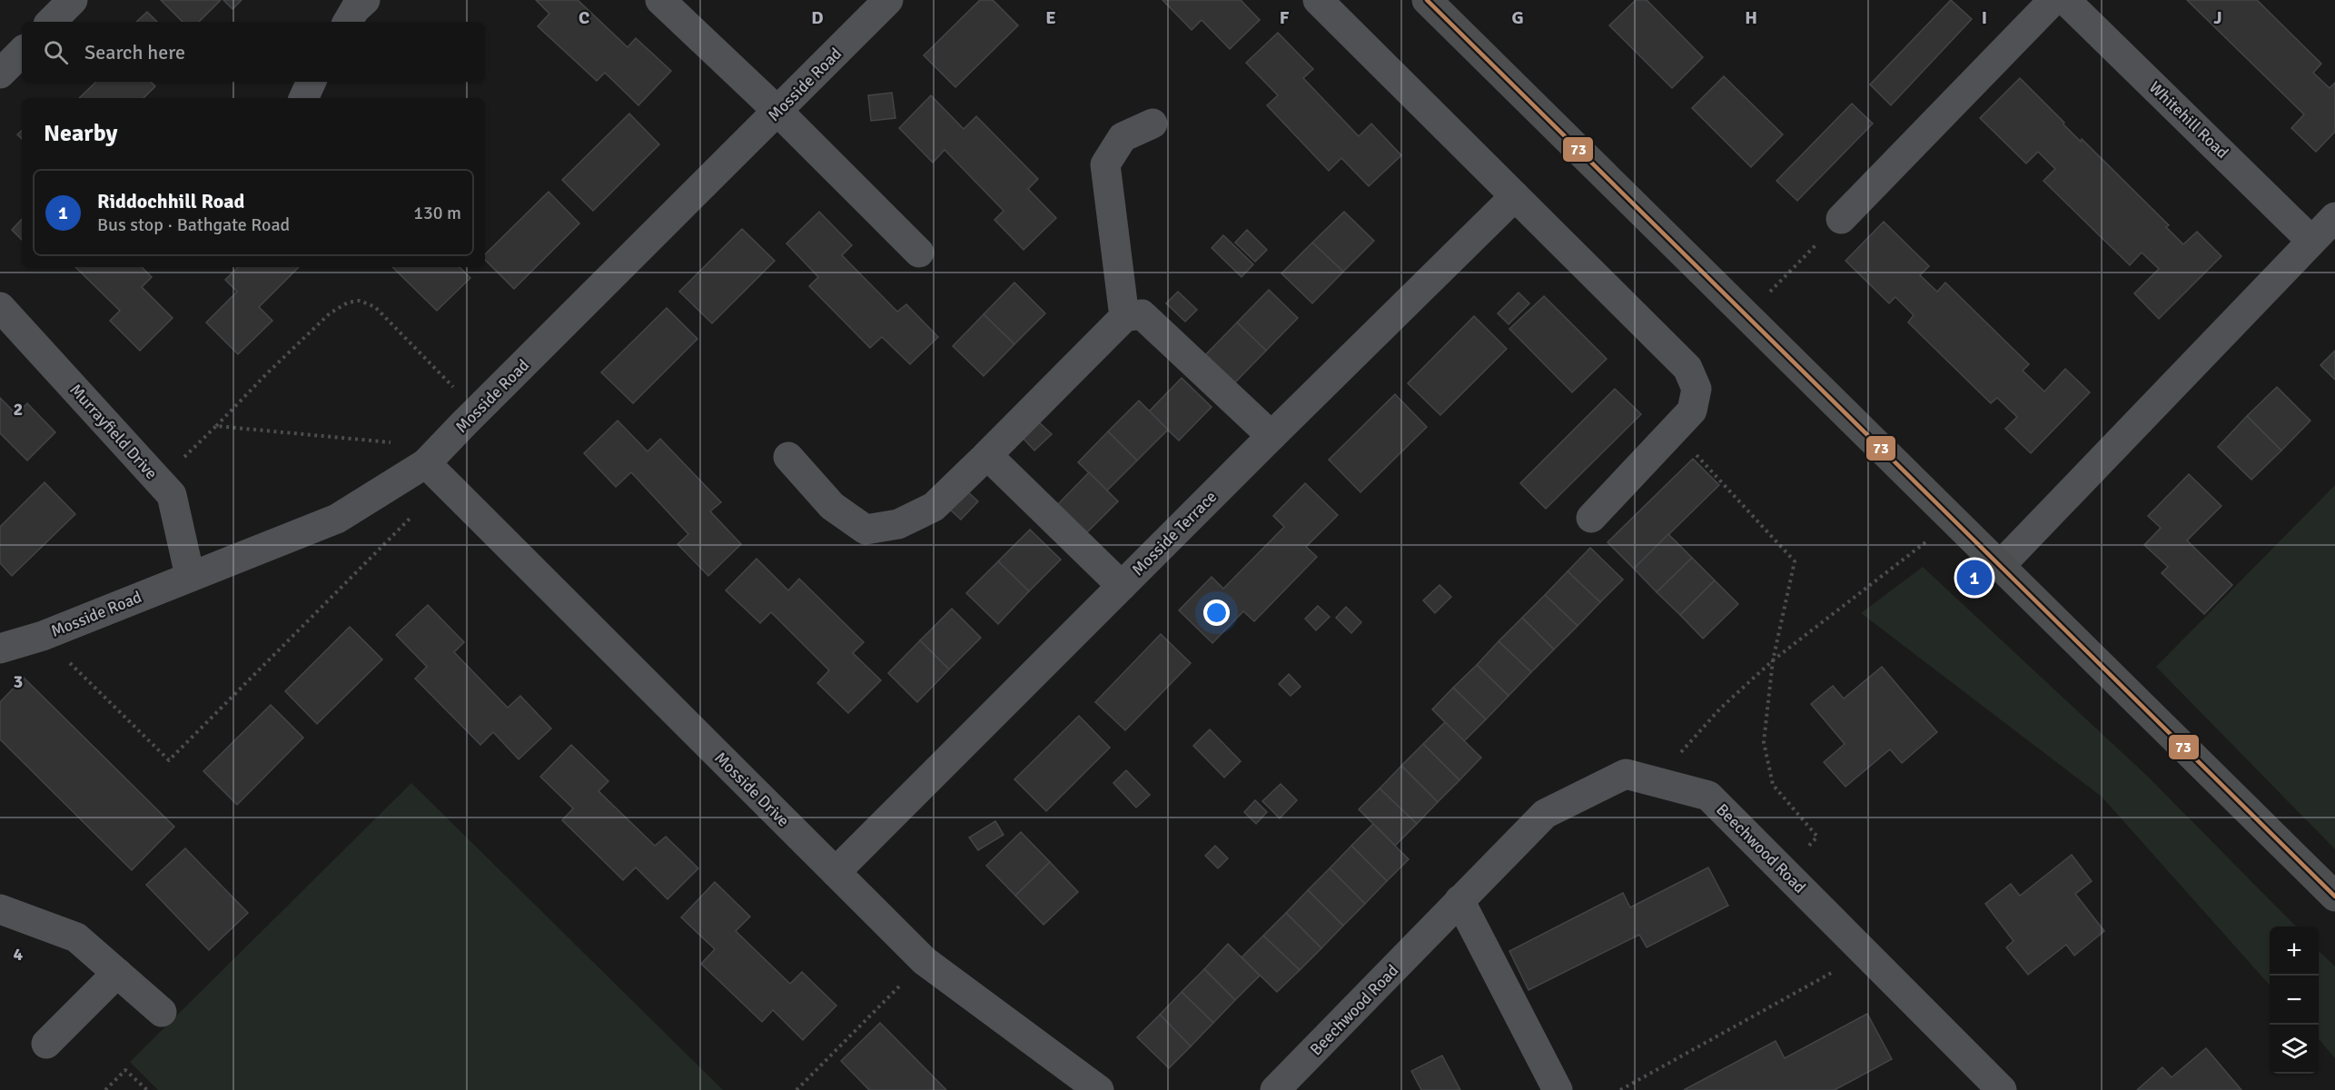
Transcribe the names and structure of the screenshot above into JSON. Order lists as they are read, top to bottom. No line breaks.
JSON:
{"streets":{"street":["Mosside Road","Whitehill Road","Murrayfield Drive","Mosside Terrace","Mosside Drive","Beechwood Road"]},"crossings":[["Mosside Road","Murrayfield Drive"],["Mosside Road","Mosside Drive"],["Mosside Terrace","Mosside Drive"]],"lines":["transit line 73"],"page":{"search":"Search here","heading":"Nearby","list":[{"mark":"1","name":"Riddochhill Road","note":"Bus stop · Bathgate Road","value":"130 m"}],"pins":"1","map_buttons":["+","−"]},"grid":{"columns":["C","D","E","F","G","H","I","J"],"rows":["2","3","4"]}}
